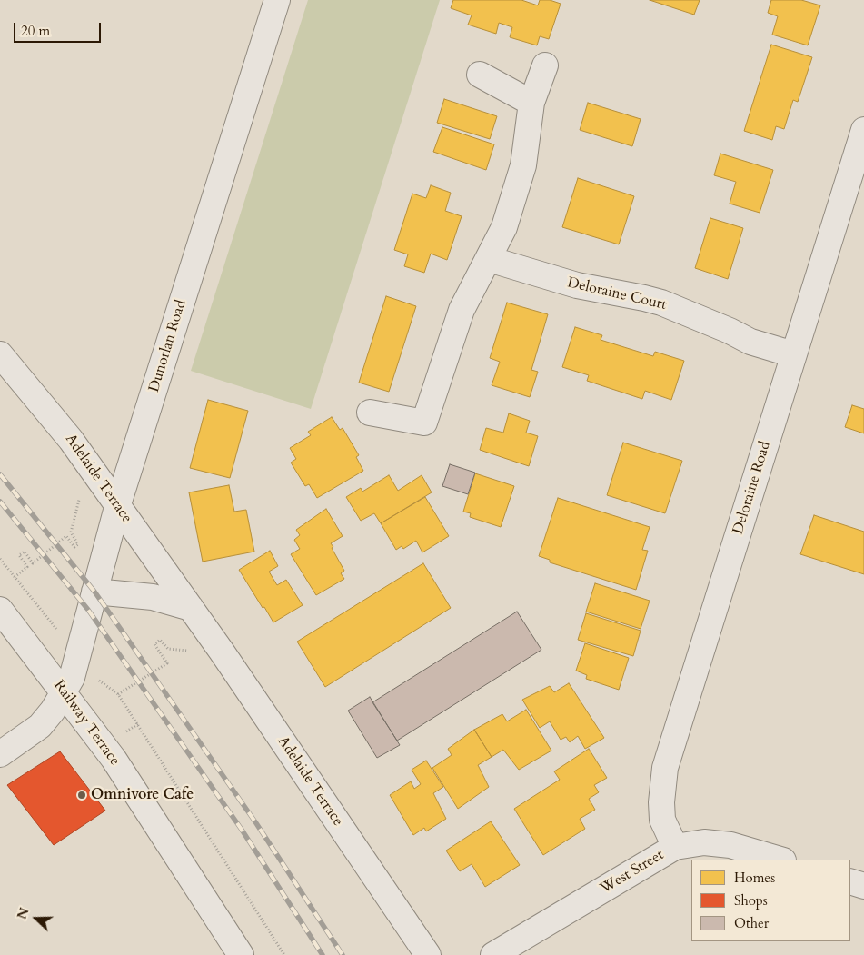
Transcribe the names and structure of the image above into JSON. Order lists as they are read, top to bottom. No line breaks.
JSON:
{"streets":{"street":["Deloraine Court","Dunorlan Road","Adelaide Terrace","Deloraine Road","Railway Terrace","West Street"]},"crossings":[["Deloraine Court","Deloraine Road"],["Dunorlan Road","Adelaide Terrace"],["Dunorlan Road","Railway Terrace"],["Deloraine Road","West Street"]],"places":["Omnivore Cafe"],"legend":["Homes","Shops","Other"],"scale_bar":"20 m","north":"left"}
